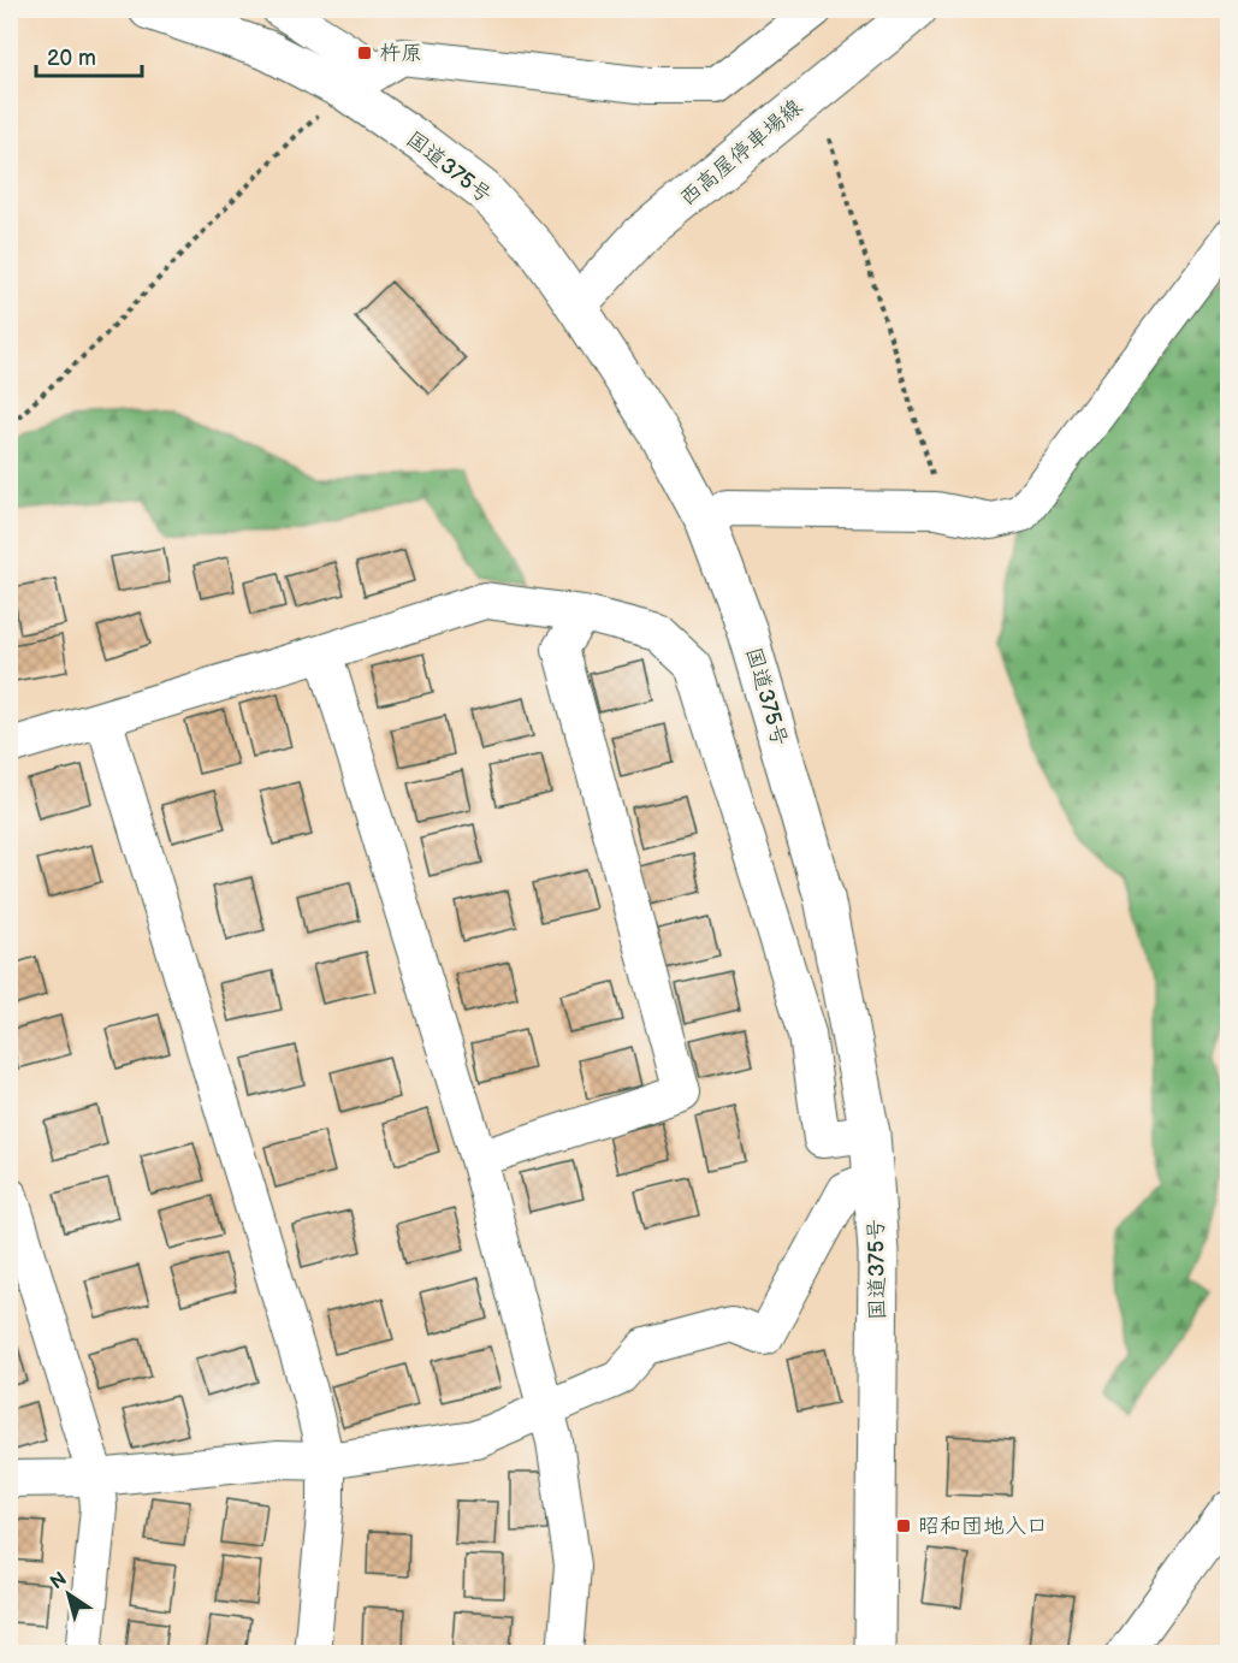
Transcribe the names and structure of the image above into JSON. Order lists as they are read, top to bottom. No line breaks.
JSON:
{"streets":{"main road":["西高屋停車場線","国道375号"]},"crossings":[["西高屋停車場線","国道375号"]],"places":{"transit":["杵原","昭和団地入口"]},"scale_bar":"20 m","north":"top left"}
